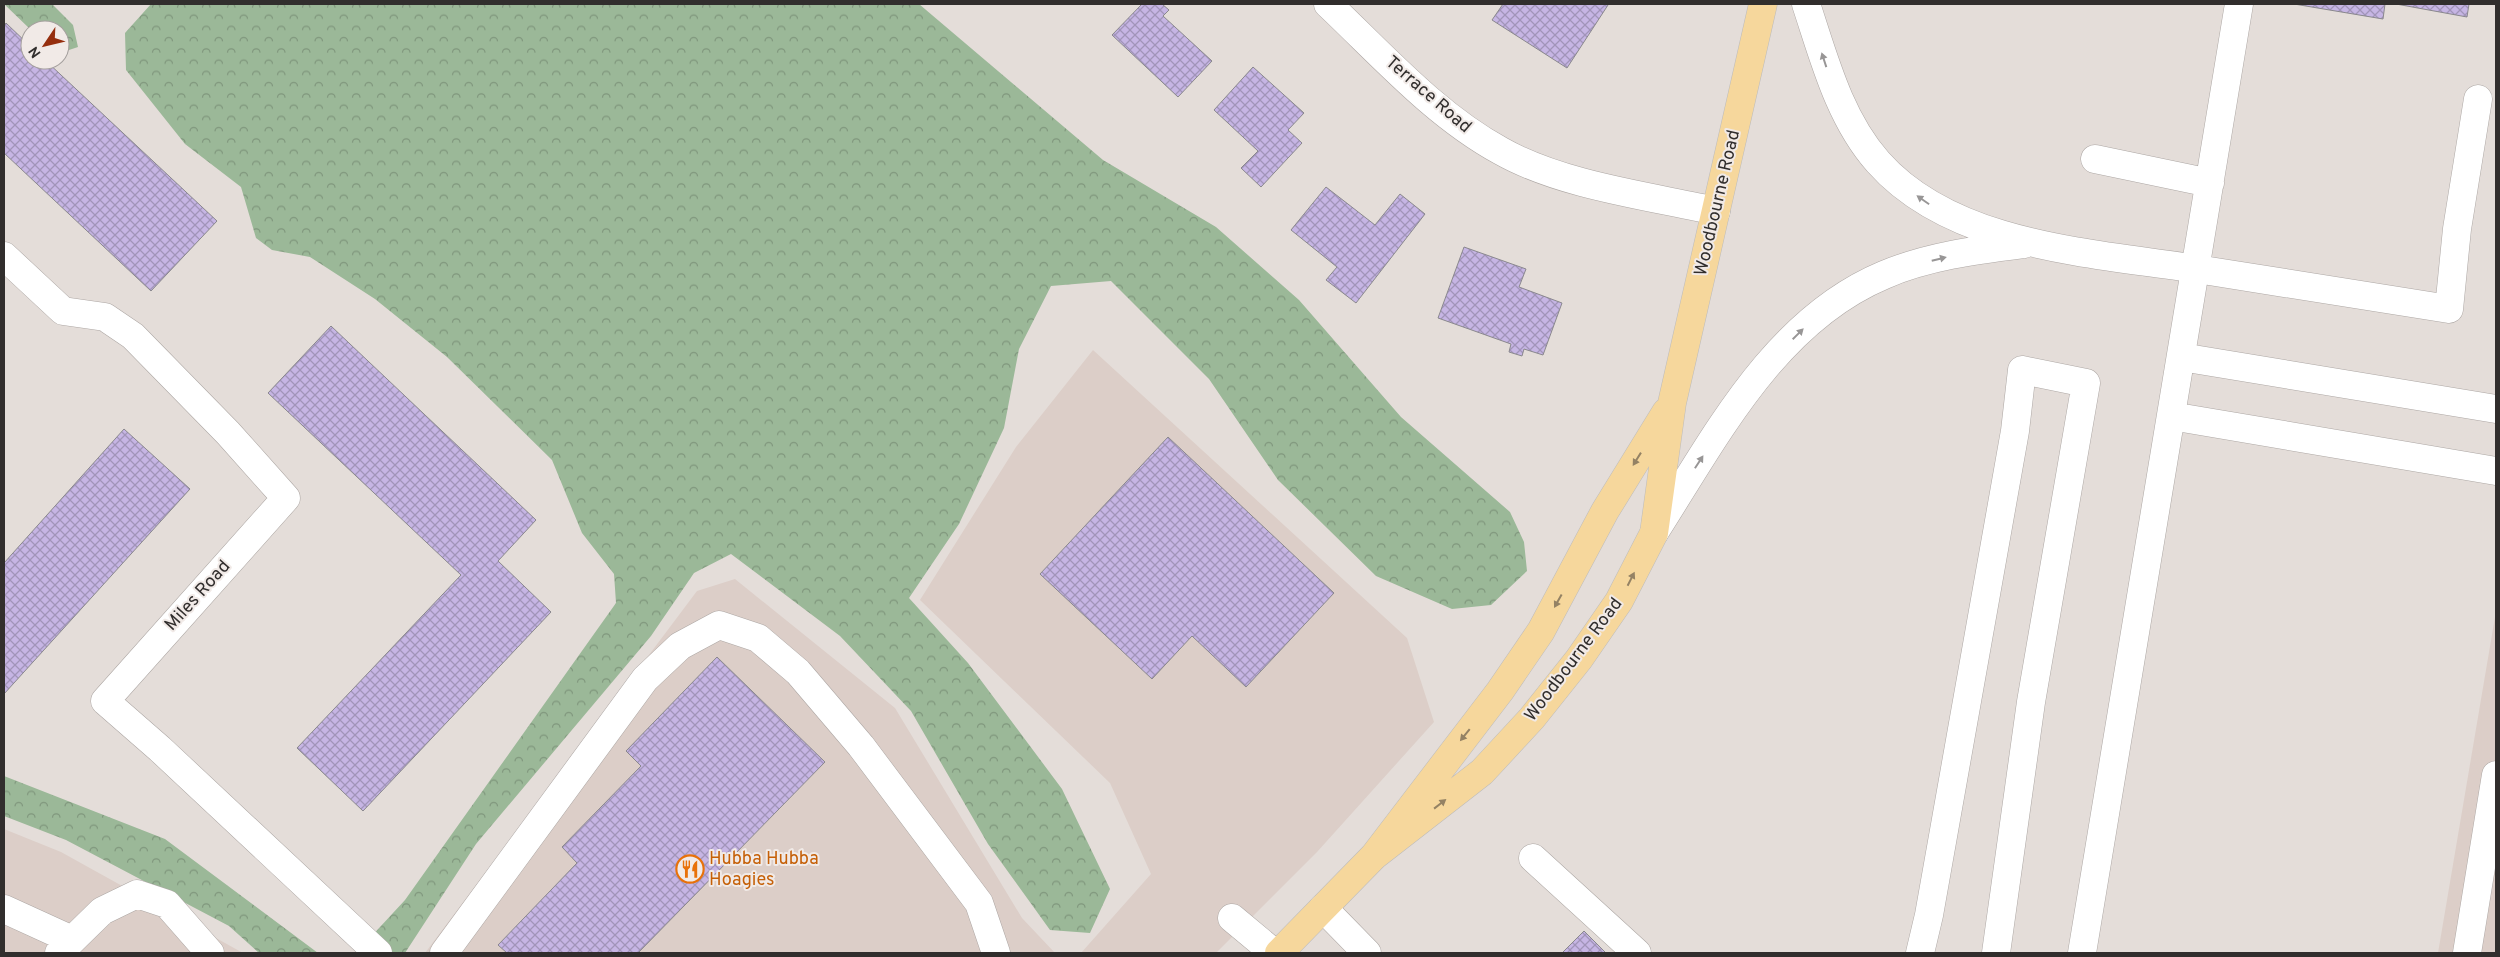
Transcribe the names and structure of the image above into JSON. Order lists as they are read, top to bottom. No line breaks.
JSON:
{"streets":{"main road":["Woodbourne Road"],"street":["Terrace Road","Miles Road"]},"crossings":[["Terrace Road","Woodbourne Road"]],"places":{"restaurant":["Hubba Hubba Hoagies"]},"north":"bottom left"}
